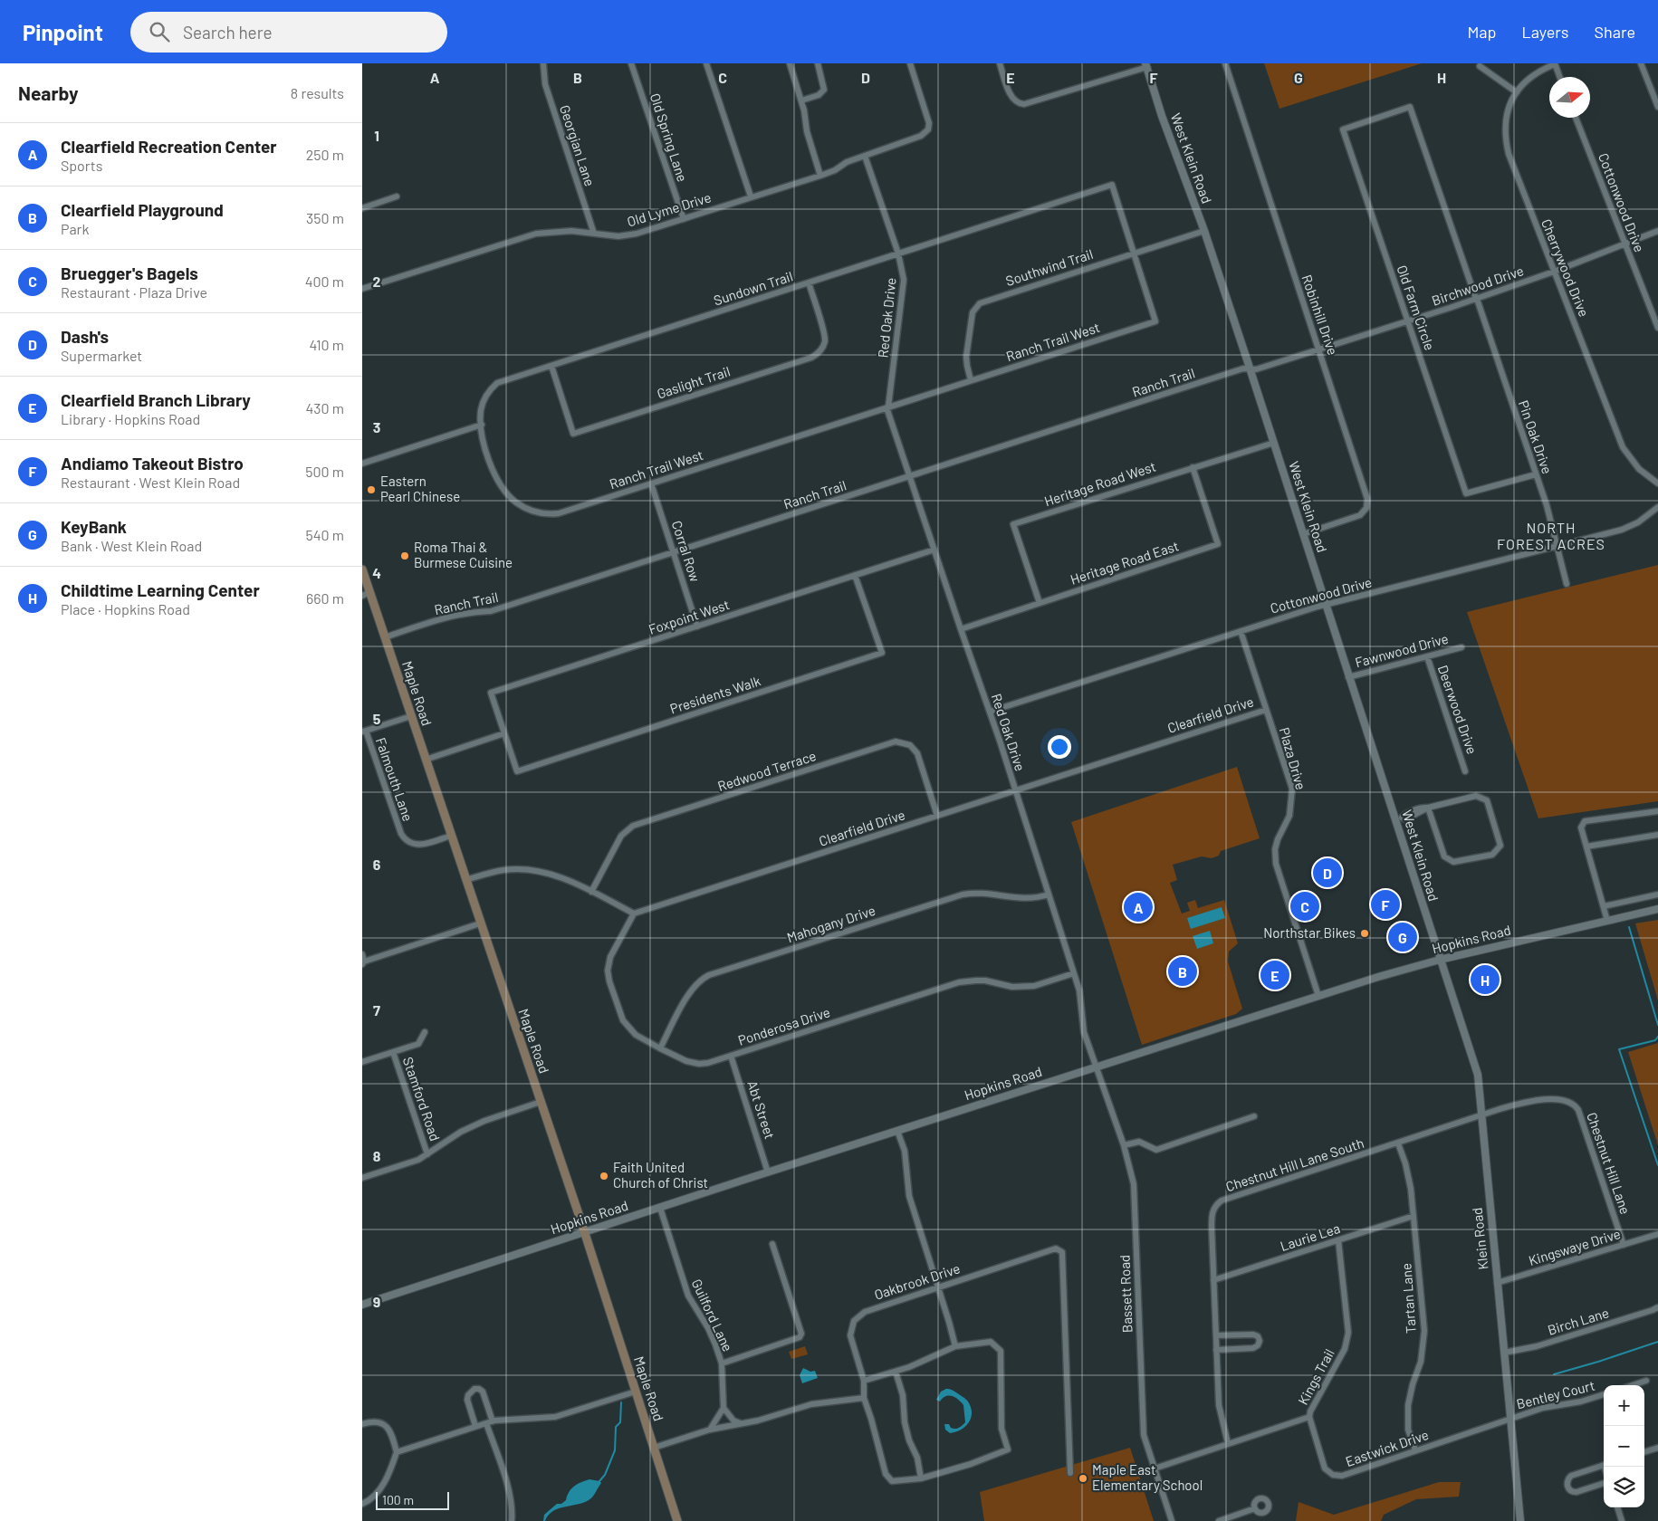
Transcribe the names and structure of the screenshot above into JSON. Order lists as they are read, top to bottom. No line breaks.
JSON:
{"streets":{"main road":["Maple Road"],"street":["Old Spring Lane","Georgian Lane","West Klein Road","Cottonwood Drive","Old Lyme Drive","Southwind Trail","Cherrywood Drive","Birchwood Drive","Sundown Trail","Old Farm Circle","Robinhill Drive","Red Oak Drive","Ranch Trail West","Gaslight Trail","Ranch Trail","Pin Oak Drive","Heritage Road West","Corral Row","Heritage Road East","Foxpoint West","Fawnwood Drive","Presidents Walk","Deerwood Drive","Clearfield Drive","Plaza Drive","Redwood Terrace","Falmouth Lane","Mahogany Drive","Hopkins Road","Ponderosa Drive","Stamford Road","Abt Street","Chestnut Hill Lane","Chestnut Hill Lane South","Laurie Lea","Klein Road","Kingswaye Drive","Oakbrook Drive","Bassett Road","Tartan Lane","Guilford Lane","Birch Lane","Kings Trail","Bentley Court","Eastwick Drive"]},"crossings":[["Old Spring Lane","Old Lyme Drive"],["Georgian Lane","Old Lyme Drive"],["West Klein Road","Cottonwood Drive"],["West Klein Road","Southwind Trail"],["West Klein Road","Birchwood Drive"],["West Klein Road","Robinhill Drive"],["West Klein Road","Ranch Trail"],["West Klein Road","Heritage Road West"],["West Klein Road","Fawnwood Drive"],["West Klein Road","Hopkins Road"],["West Klein Road","Klein Road"],["Cottonwood Drive","Birchwood Drive"],["Cottonwood Drive","Red Oak Drive"],["Cottonwood Drive","Pin Oak Drive"],["Cottonwood Drive","Plaza Drive"],["Old Lyme Drive","Red Oak Drive"],["Southwind Trail","Sundown Trail"],["Southwind Trail","Ranch Trail West"],["Cherrywood Drive","Birchwood Drive"],["Birchwood Drive","Old Farm Circle"],["Birchwood Drive","Robinhill Drive"],["Birchwood Drive","Ranch Trail"],["Birchwood Drive","Pin Oak Drive"],["Sundown Trail","Red Oak Drive"],["Sundown Trail","Ranch Trail West"],["Sundown Trail","Gaslight Trail"],["Old Farm Circle","Pin Oak Drive"],["Red Oak Drive","Ranch Trail West"],["Red Oak Drive","Ranch Trail"],["Red Oak Drive","Heritage Road East"],["Red Oak Drive","Foxpoint West"],["Red Oak Drive","Clearfield Drive"],["Red Oak Drive","Mahogany Drive"],["Red Oak Drive","Hopkins Road"],["Red Oak Drive","Ponderosa Drive"],["Red Oak Drive","Bassett Road"],["Ranch Trail West","Corral Row"],["Ranch Trail","Corral Row"],["Ranch Trail","Maple Road"],["Heritage Road West","Heritage Road East"],["Corral Row","Foxpoint West"],["Foxpoint West","Presidents Walk"],["Fawnwood Drive","Deerwood Drive"],["Maple Road","Falmouth Lane"],["Maple Road","Hopkins Road"],["Clearfield Drive","Plaza Drive"],["Clearfield Drive","Redwood Terrace"],["Clearfield Drive","Ponderosa Drive"],["Plaza Drive","Hopkins Road"],["Mahogany Drive","Ponderosa Drive"],["Hopkins Road","Abt Street"],["Hopkins Road","Klein Road"],["Hopkins Road","Bassett Road"],["Hopkins Road","Guilford Lane"],["Ponderosa Drive","Abt Street"],["Chestnut Hill Lane","Chestnut Hill Lane South"],["Chestnut Hill Lane","Klein Road"],["Chestnut Hill Lane","Kingswaye Drive"],["Chestnut Hill Lane South","Laurie Lea"],["Chestnut Hill Lane South","Klein Road"],["Chestnut Hill Lane South","Tartan Lane"],["Chestnut Hill Lane South","Kings Trail"],["Laurie Lea","Tartan Lane"],["Laurie Lea","Kings Trail"],["Klein Road","Kingswaye Drive"],["Klein Road","Birch Lane"],["Klein Road","Bentley Court"],["Klein Road","Eastwick Drive"],["Bassett Road","Kings Trail"],["Tartan Lane","Eastwick Drive"],["Kings Trail","Eastwick Drive"],["Bentley Court","Eastwick Drive"]],"districts":["NORTH FOREST ACRES"],"places":["Eastern Pearl Chinese","Roma Thai & Burmese Cuisine","Northstar Bikes","Faith United Church of Christ","Maple East Elementary School"],"scale_bar":"100 m","north":"right","page":{"header":"Pinpoint","search":"Search here","nav":["Map","Layers","Share"],"heading":["Nearby","8 results"],"list":[{"mark":"A","name":"Clearfield Recreation Center","note":"Sports","value":"250 m"},{"mark":"B","name":"Clearfield Playground","note":"Park","value":"350 m"},{"mark":"C","name":"Bruegger's Bagels","note":"Restaurant · Plaza Drive","value":"400 m"},{"mark":"D","name":"Dash's","note":"Supermarket","value":"410 m"},{"mark":"E","name":"Clearfield Branch Library","note":"Library · Hopkins Road","value":"430 m"},{"mark":"F","name":"Andiamo Takeout Bistro","note":"Restaurant · West Klein Road","value":"500 m"},{"mark":"G","name":"KeyBank","note":"Bank · West Klein Road","value":"540 m"},{"mark":"H","name":"Childtime Learning Center","note":"Place · Hopkins Road","value":"660 m"}],"pins":["D","F","C","A","G","B","E","H"],"map_buttons":["+","−"],"scale":"100 m"},"grid":{"columns":["A","B","C","D","E","F","G","H"],"rows":["1","2","3","4","5","6","7","8","9"]}}
